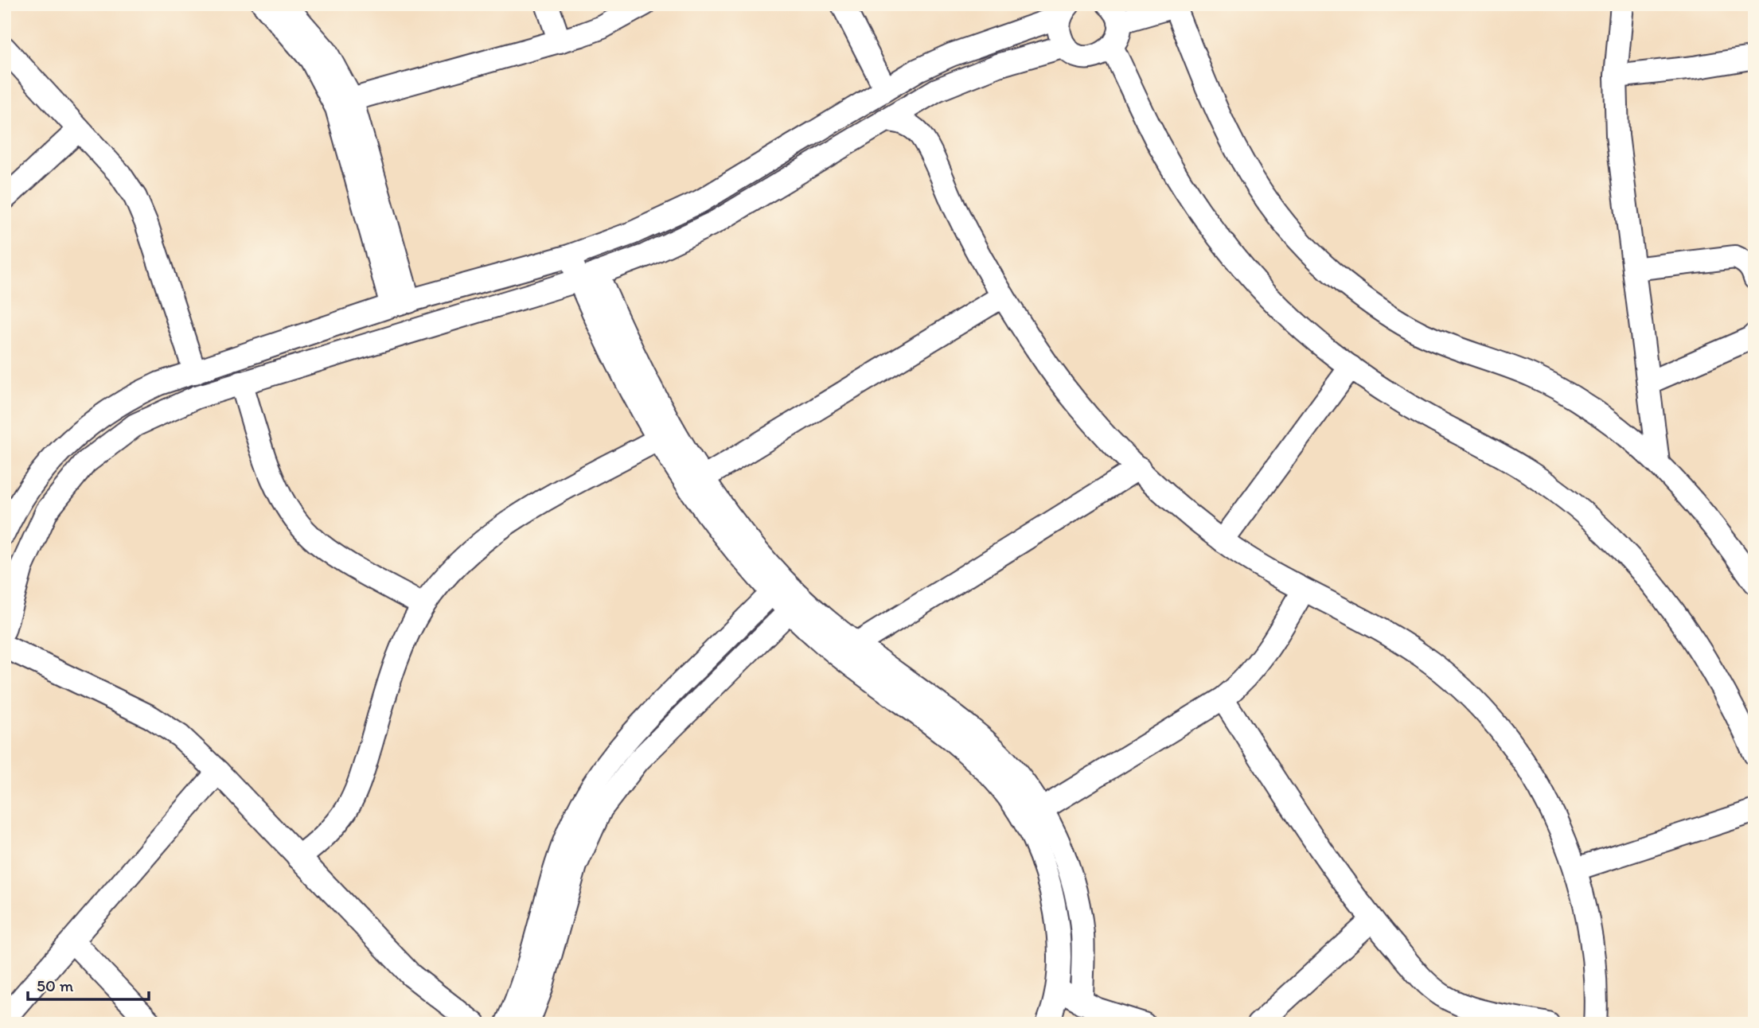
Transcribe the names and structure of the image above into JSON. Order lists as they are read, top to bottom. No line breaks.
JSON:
{"scale_bar":"50 m"}
